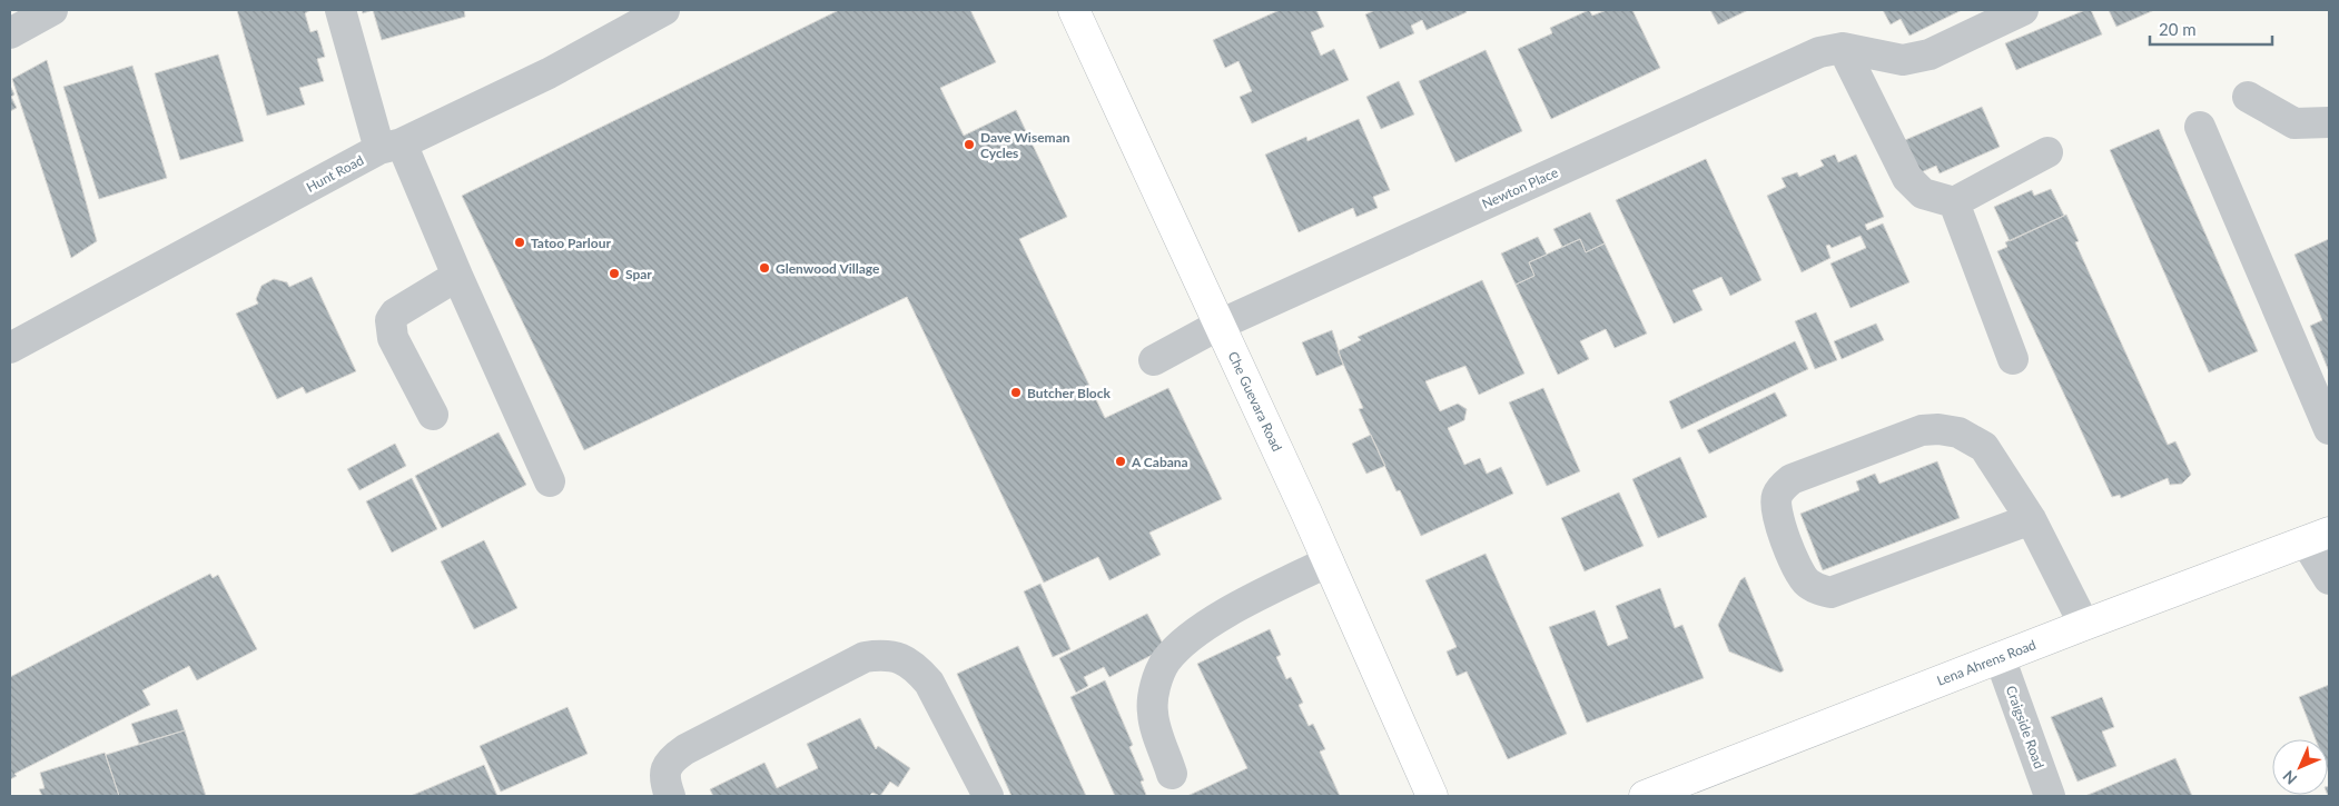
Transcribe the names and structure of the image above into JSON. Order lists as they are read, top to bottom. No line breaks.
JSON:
{"streets":{"main road":["Che Guevara Road","Lena Ahrens Road"],"street":["Hunt Road","Newton Place","Craigside Road"]},"crossings":[["Newton Place","Che Guevara Road"],["Lena Ahrens Road","Craigside Road"]],"places":["Dave Wiseman Cycles","Tatoo Parlour","Glenwood Village","Spar","Butcher Block","A Cabana"],"scale_bar":"20 m","north":"bottom left"}
